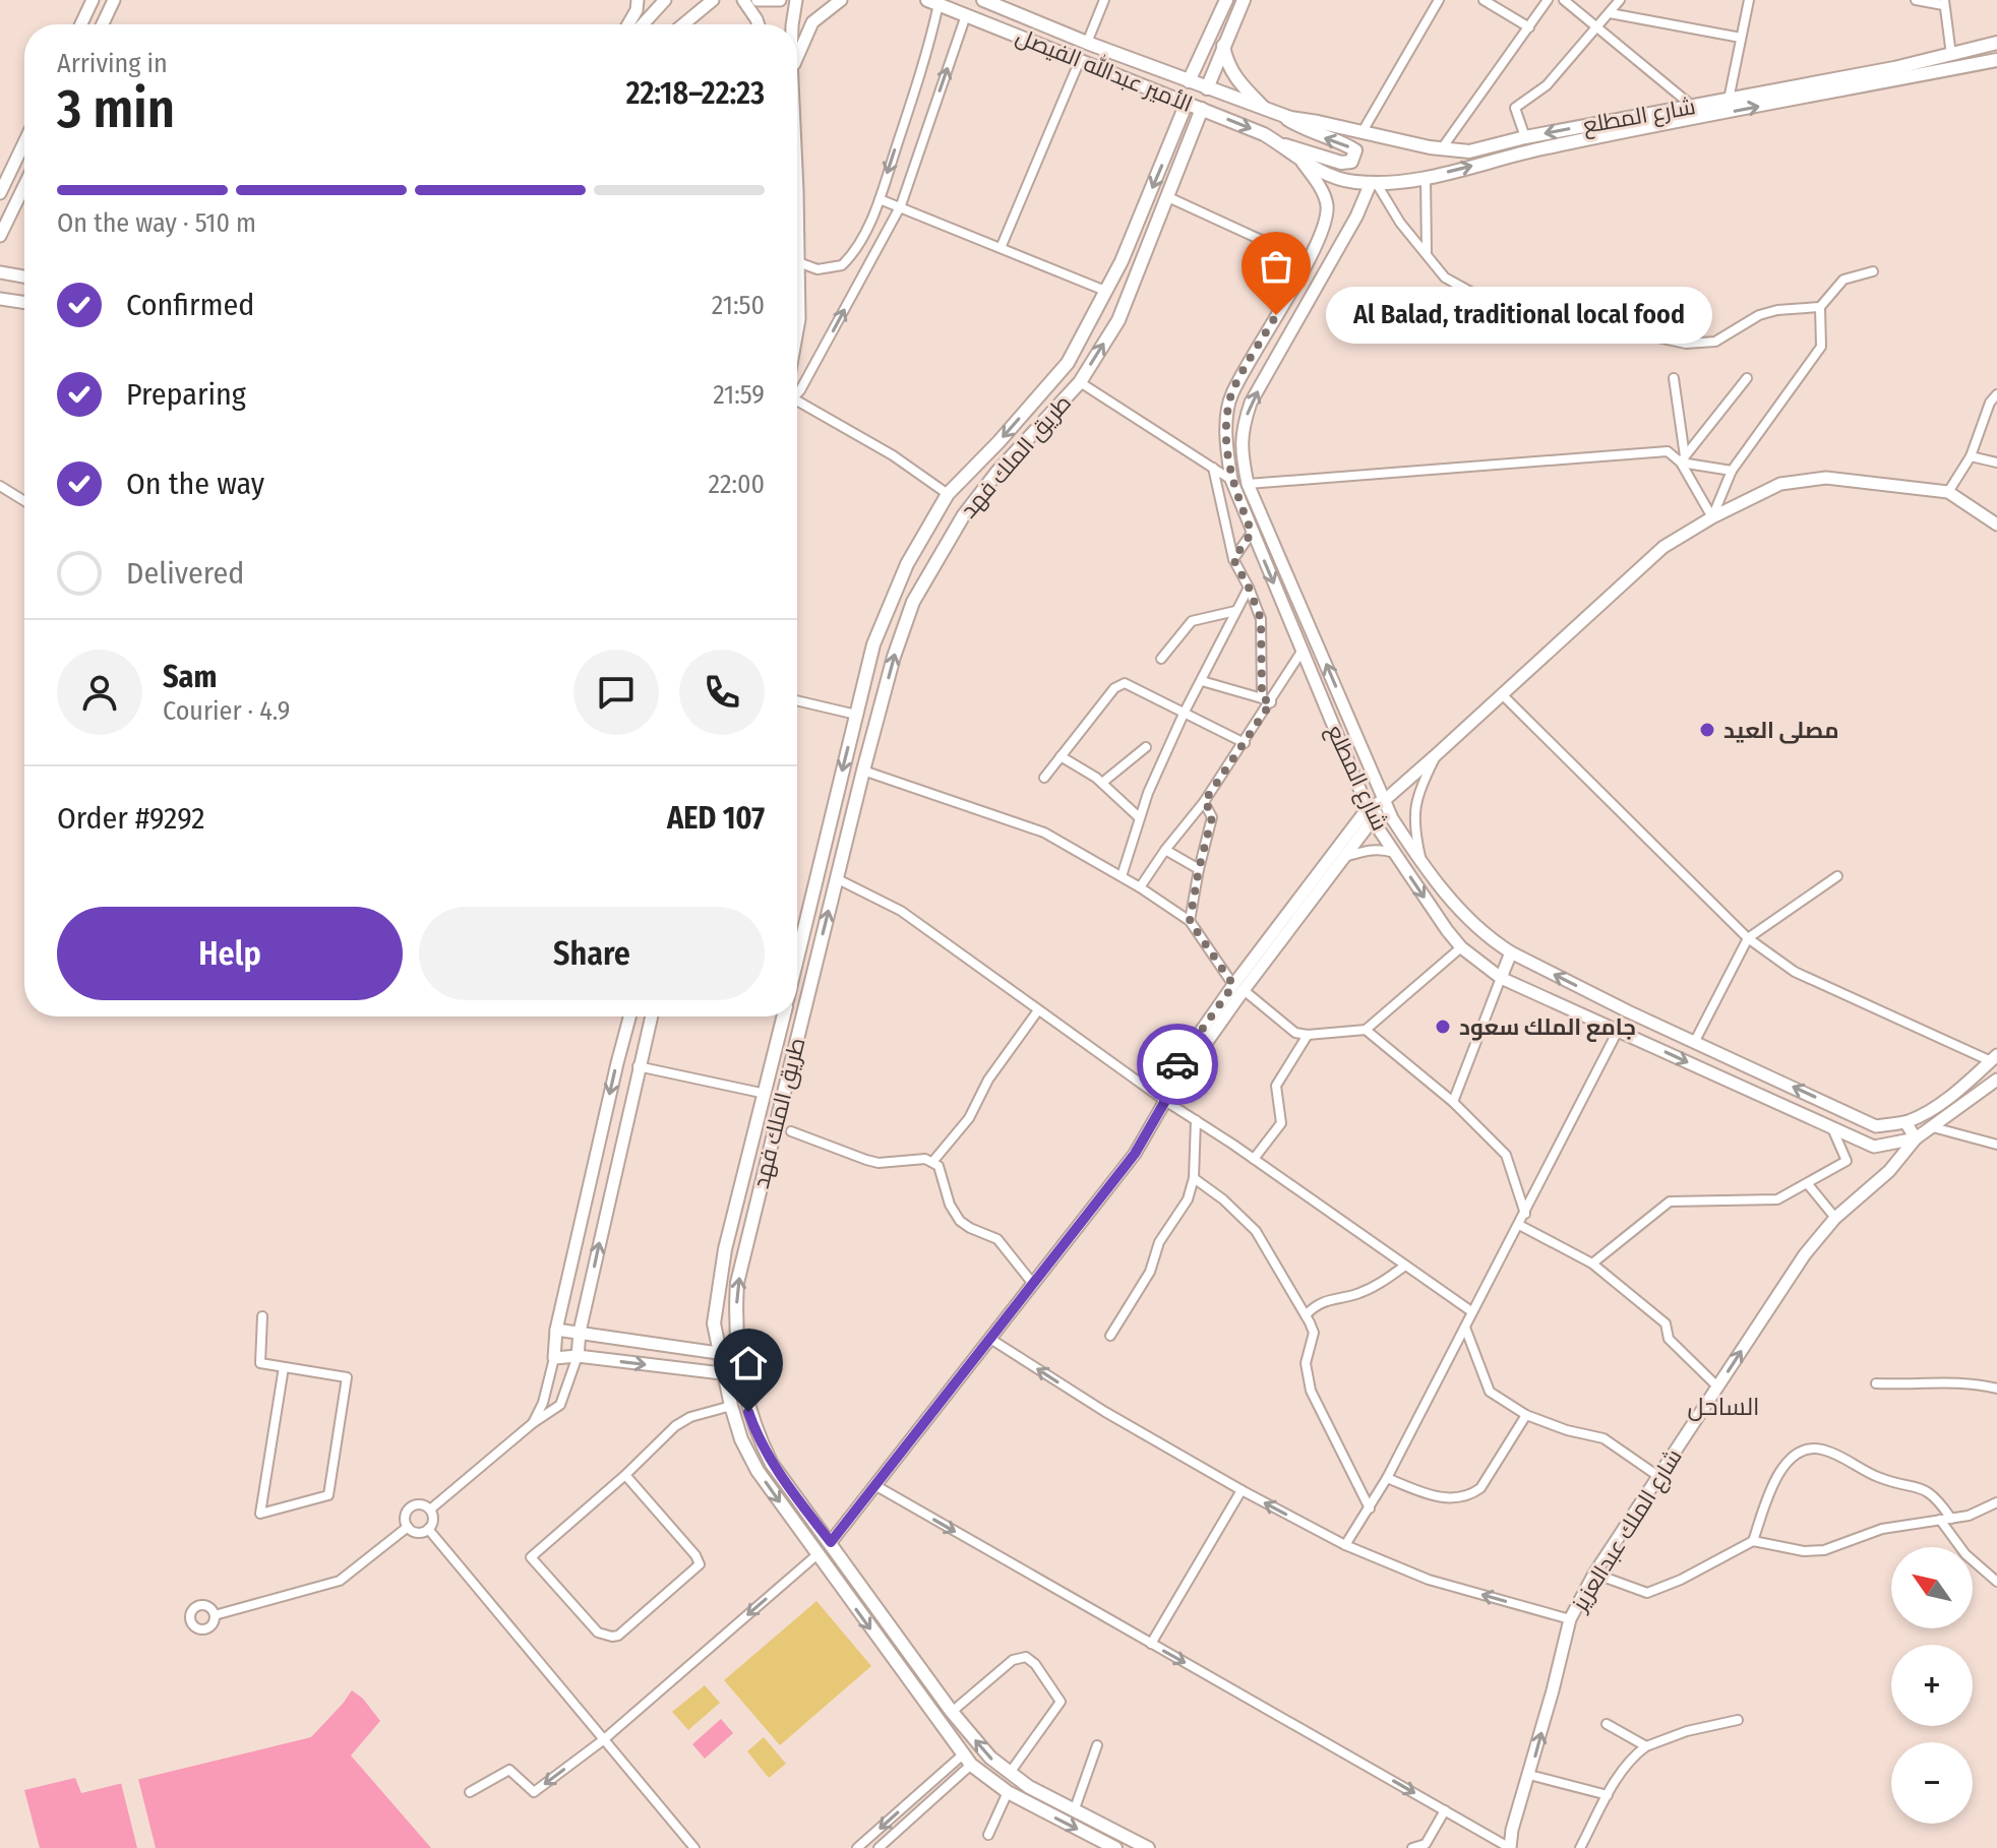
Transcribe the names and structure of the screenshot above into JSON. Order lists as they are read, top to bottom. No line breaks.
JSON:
{"streets":{"main road":["الأمير عبدالله الفيصل","شارع المطلع","طريق الملك فهد"],"street":["شارع الملك عبدالعزيز"]},"crossings":[["الأمير عبدالله الفيصل","شارع المطلع"],["الأمير عبدالله الفيصل","طريق الملك فهد"],["شارع المطلع","شارع الملك عبدالعزيز"]],"one_way":["شارع الملك عبدالعزيز"],"districts":["الساحل"],"places":["Al Balad, traditional local food","مصلى العيد","جامع الملك سعود"],"north":"top left","page":{"heading":["3 min","Arriving in","22:18–22:23"],"panel":["Sam","Courier · 4.9","Order #9292","AED 107"],"bar":"On the way · 510 m","list":[["Confirmed","21:50"],["Preparing","21:59"],["On the way","22:00"],"Delivered"],"bubble":"Al Balad, traditional local food","buttons":["Help","Share"],"map_buttons":["+","−"]}}
